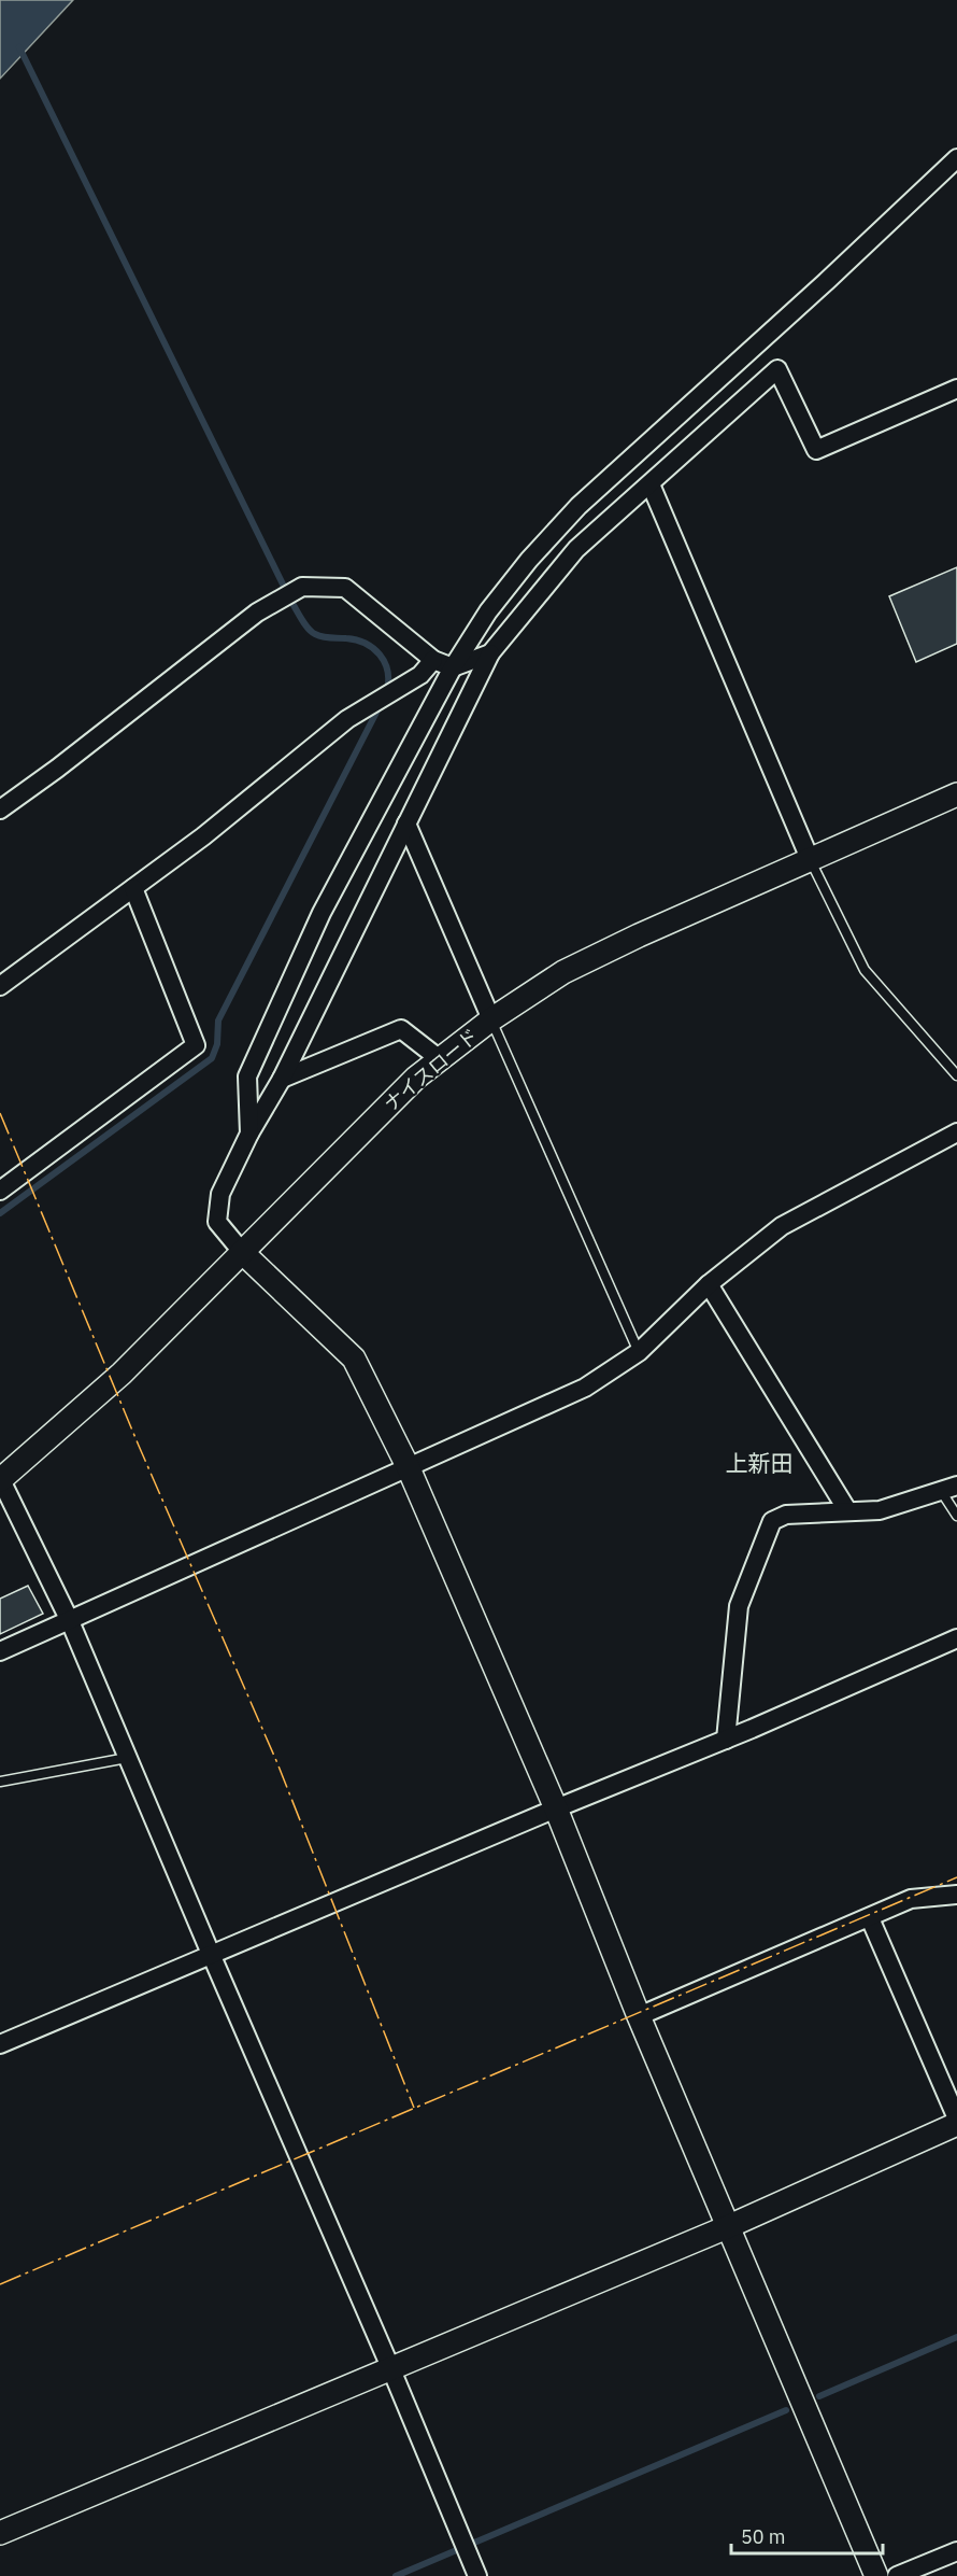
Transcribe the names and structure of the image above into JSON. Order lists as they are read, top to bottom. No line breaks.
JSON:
{"streets":{"street":["ナイスロード"]},"districts":["上新田"],"scale_bar":"50 m"}
